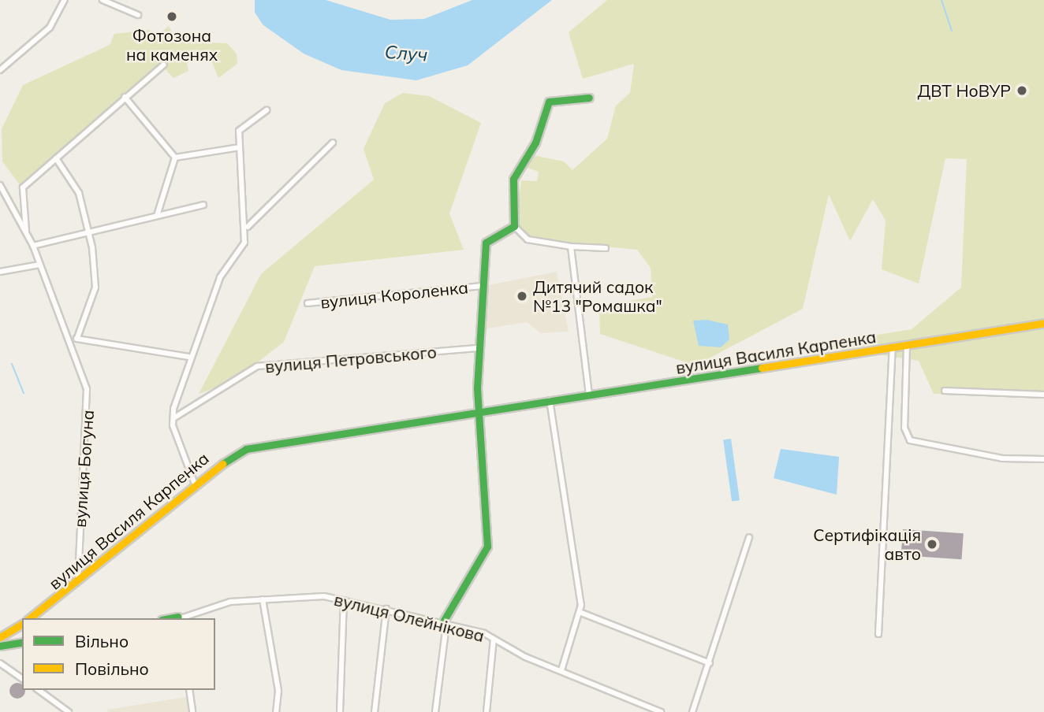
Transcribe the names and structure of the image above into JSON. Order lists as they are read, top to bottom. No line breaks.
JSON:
{"streets":{"street":["вулиця Короленка","вулиця Василя Карпенка","вулиця Петровського","вулиця Богуна","вулиця Олейнікова"]},"crossings":[["вулиця Василя Карпенка","вулиця Богуна"]],"water":["Случ"],"places":["Фотозона на каменях","ДВТ НоВУР","Дитячий садок №13 \"Ромашка\"","Сертифікація авто"],"legend":["Вільно","Повільно"]}
